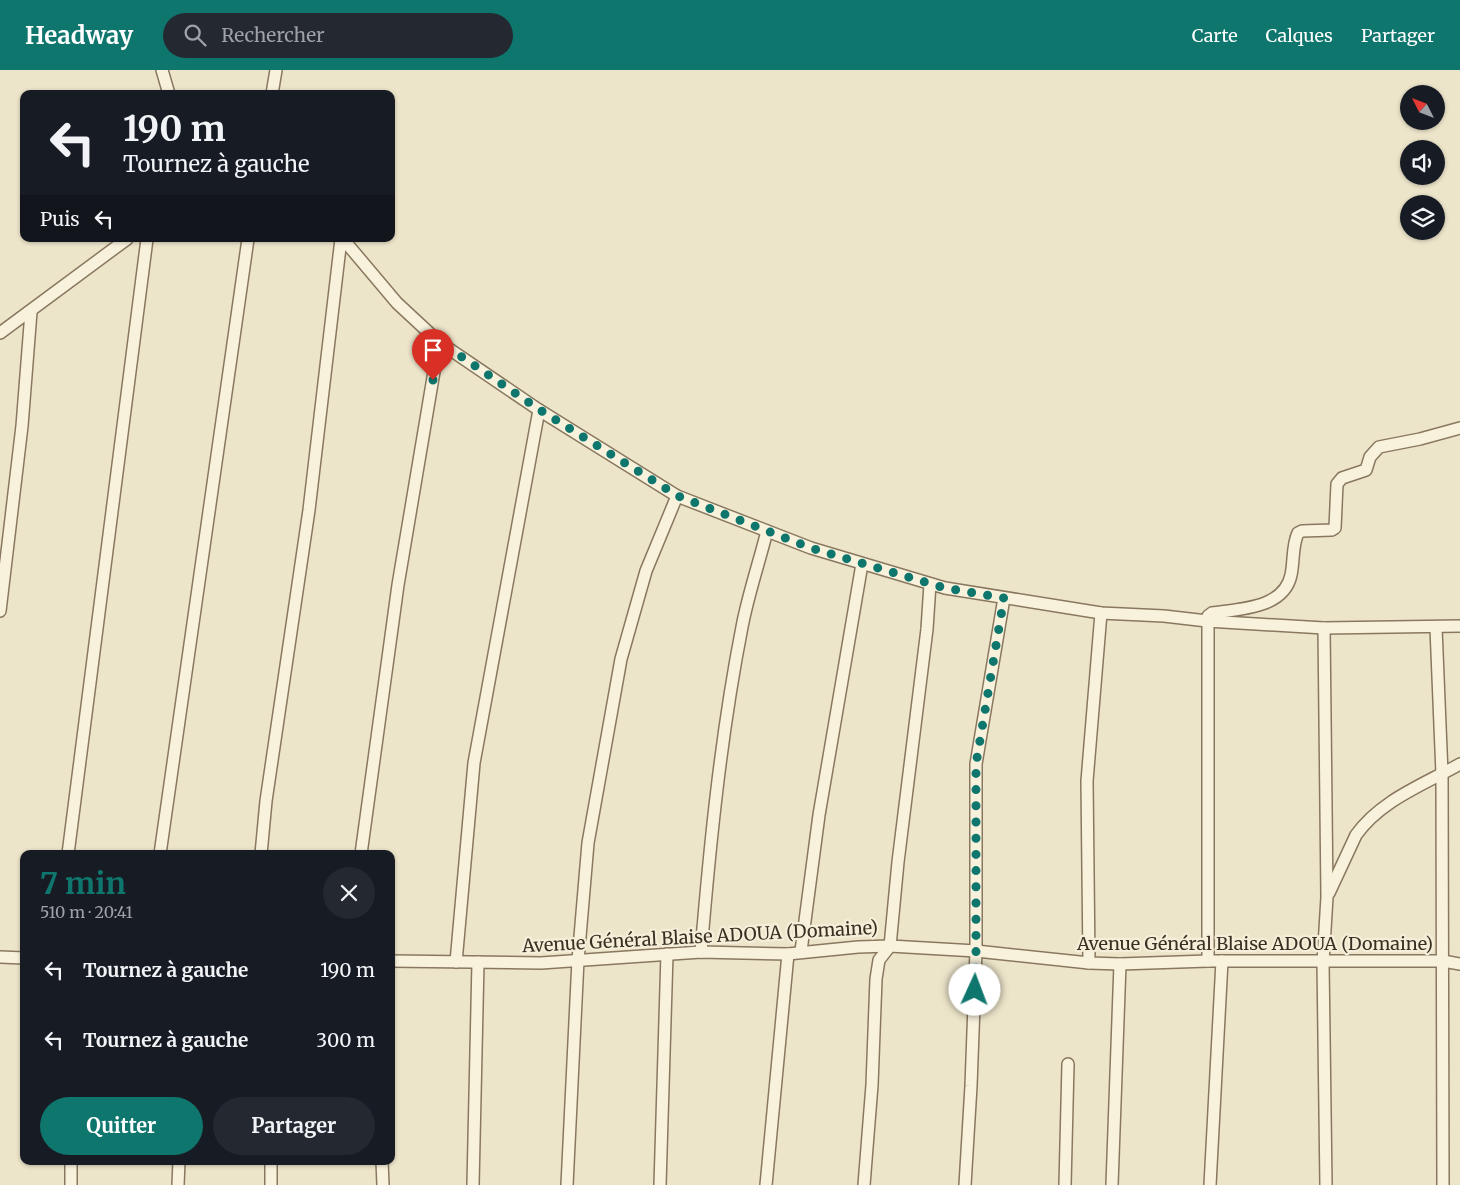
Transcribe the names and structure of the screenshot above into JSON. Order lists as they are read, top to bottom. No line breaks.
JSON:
{"streets":{"street":["Avenue Général Blaise ADOUA (Domaine)"]},"north":"top left","page":{"header":"Headway","search":"Rechercher","nav":["Carte","Calques","Partager"],"turn":["190 m","Tournez à gauche"],"then":"Puis","heading":["7 min","510 m · 20:41"],"list":[{"name":"Tournez à gauche","value":"190 m"},{"name":"Tournez à gauche","value":"300 m"}],"buttons":["Quitter","Partager"]}}
